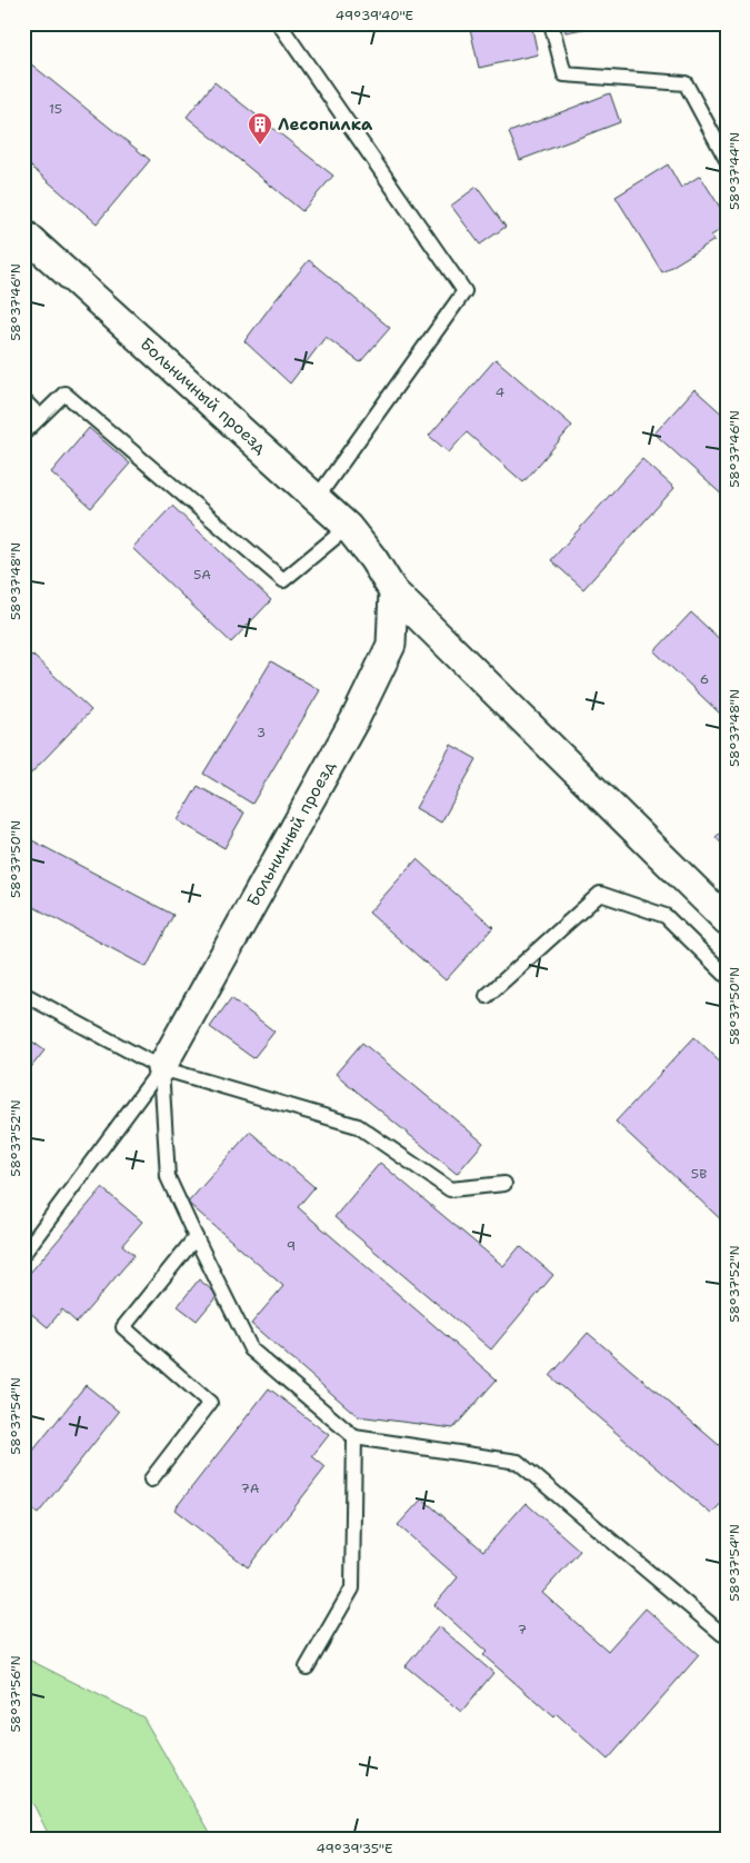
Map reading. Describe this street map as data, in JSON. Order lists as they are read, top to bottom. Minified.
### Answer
{"streets":{"street":["Больничный проезд"]},"places":{"building":["Лесопилка"]},"house_numbers":["15","4","5А","6","3","5В","9","7А","7"],"coordinates":["49°39'40\"E","58°37'44\"N","58°37'46\"N","58°37'48\"N","58°37'50\"N","58°37'52\"N","58°37'54\"N","58°37'56\"N","49°39'35\"E"]}
